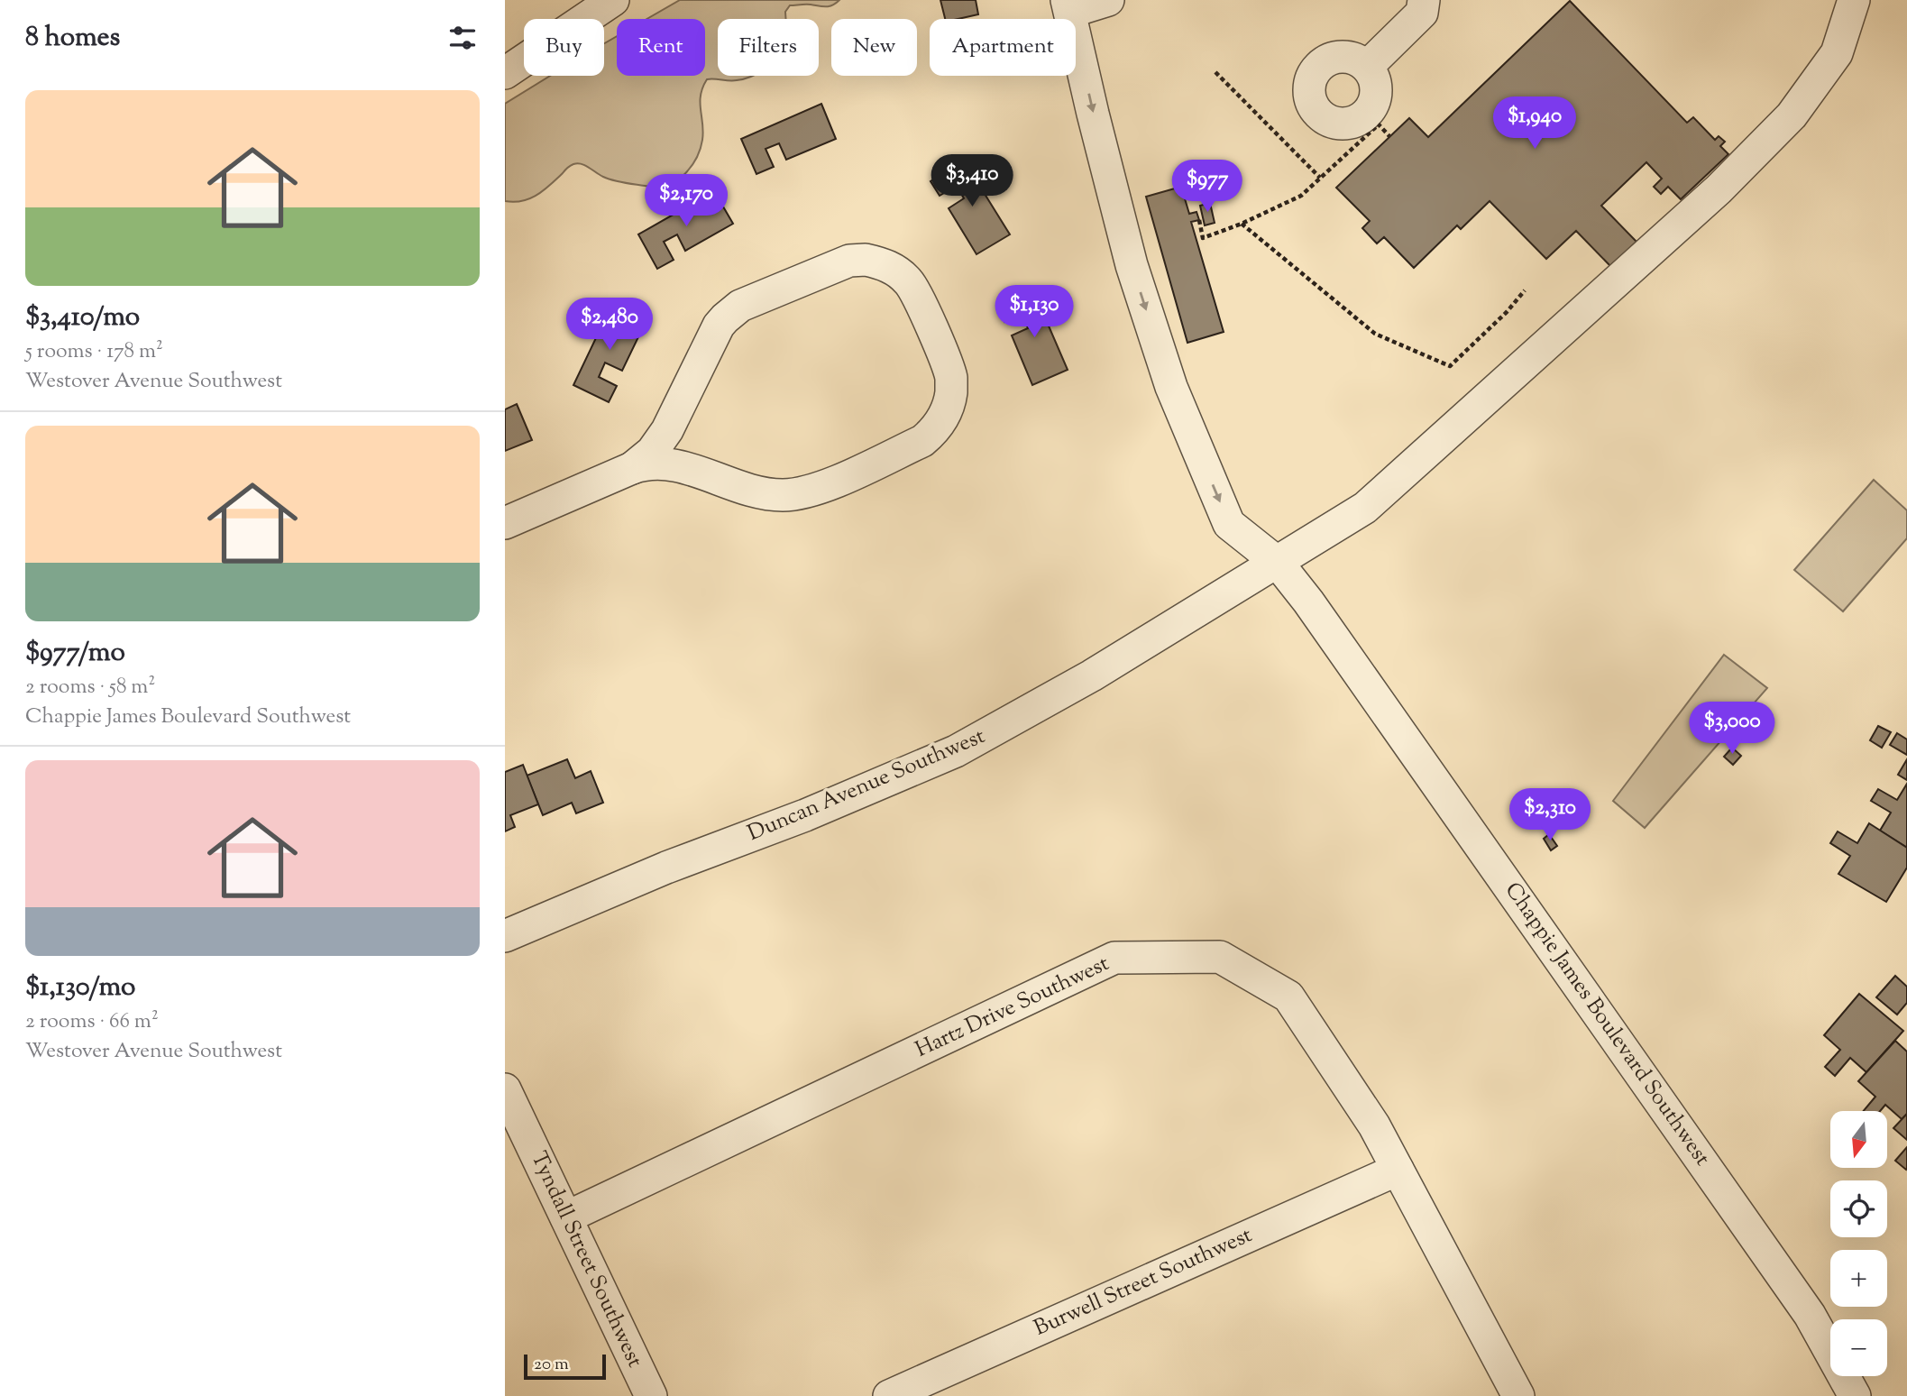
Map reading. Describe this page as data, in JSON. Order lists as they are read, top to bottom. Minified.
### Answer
{"streets":{"street":["Duncan Avenue Southwest","Hartz Drive Southwest","Chappie James Boulevard Southwest","Tyndall Street Southwest","Burwell Street Southwest"]},"crossings":[["Duncan Avenue Southwest","Chappie James Boulevard Southwest"],["Hartz Drive Southwest","Tyndall Street Southwest"],["Hartz Drive Southwest","Burwell Street Southwest"]],"one_way":["Chappie James Boulevard Southwest"],"scale_bar":"20 m","north":"bottom","page":{"heading":"8 homes","chip":["Buy","Rent","Filters","New","Apartment"],"list":[{"name":"$3,410/mo","note":"5 rooms · 178 m² · Westover Avenue Southwest"},{"name":"$977/mo","note":"2 rooms · 58 m² · Chappie James Boulevard Southwest"},{"name":"$1,130/mo","note":"2 rooms · 66 m² · Westover Avenue Southwest"}],"price":["$1,940","$3,410","$977","$2,170","$1,130","$2,480","$3,000","$2,310"],"map_buttons":["+","−"],"scale":"20 m"}}
